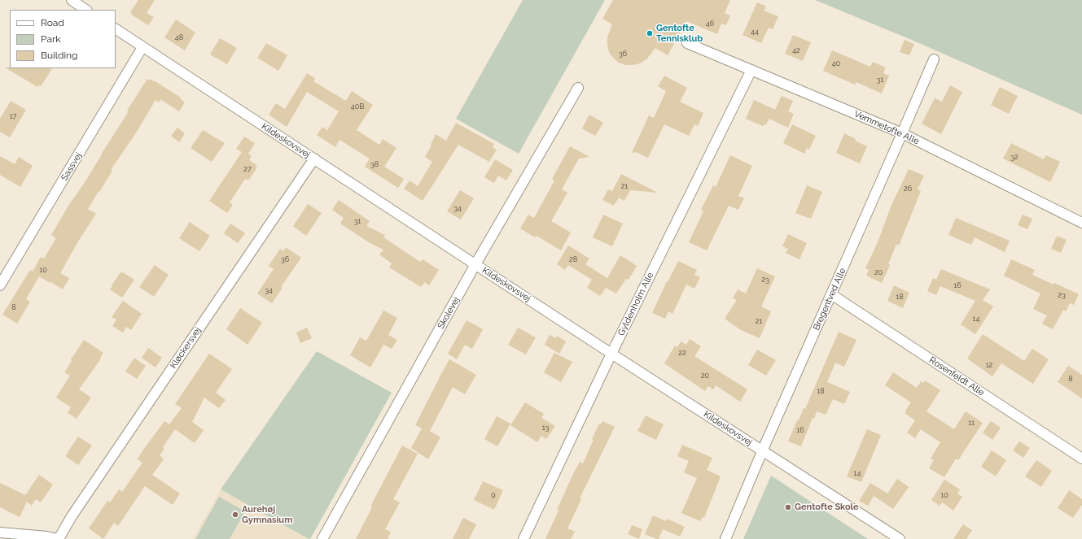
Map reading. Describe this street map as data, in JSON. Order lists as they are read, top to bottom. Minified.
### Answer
{"streets":{"street":["Vemmetofte Alle","Kildeskovsvej","Sassvej","Bregentved Alle","Gyldenholm Alle","Skolevej","Kløckersvej","Rosenfeldt Alle"]},"crossings":[["Vemmetofte Alle","Bregentved Alle"],["Vemmetofte Alle","Gyldenholm Alle"],["Kildeskovsvej","Sassvej"],["Kildeskovsvej","Bregentved Alle"],["Kildeskovsvej","Gyldenholm Alle"],["Kildeskovsvej","Skolevej"],["Kildeskovsvej","Kløckersvej"],["Bregentved Alle","Rosenfeldt Alle"]],"places":["Gentofte Tennisklub","Gentofte Skole","Aurehøj Gymnasium"],"house_numbers":["46","44","48","42","36","40","31","40B","17","32","38","27","21","26","34","31","36","28","10","20","23","16","34","23","18","8","14","21","22","12","20","8","18","11","13","16","14","9","10"],"legend":["Road","Park","Building"]}
